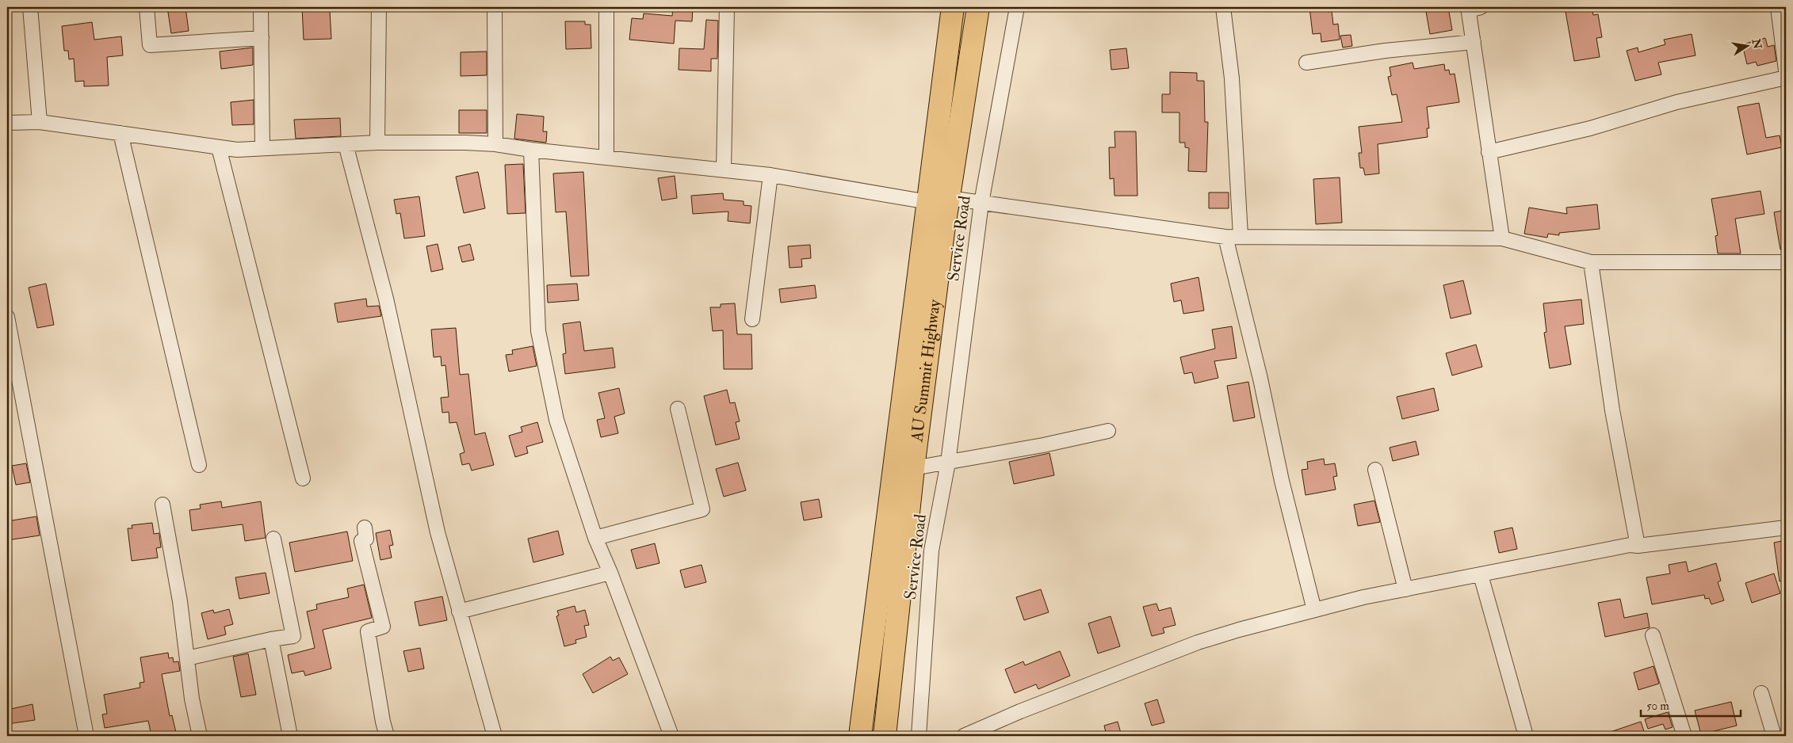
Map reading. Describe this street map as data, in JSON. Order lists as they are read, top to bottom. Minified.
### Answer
{"streets":{"main road":["AU Summit Highway"],"street":["Service Road"]},"scale_bar":"50 m","north":"right"}
